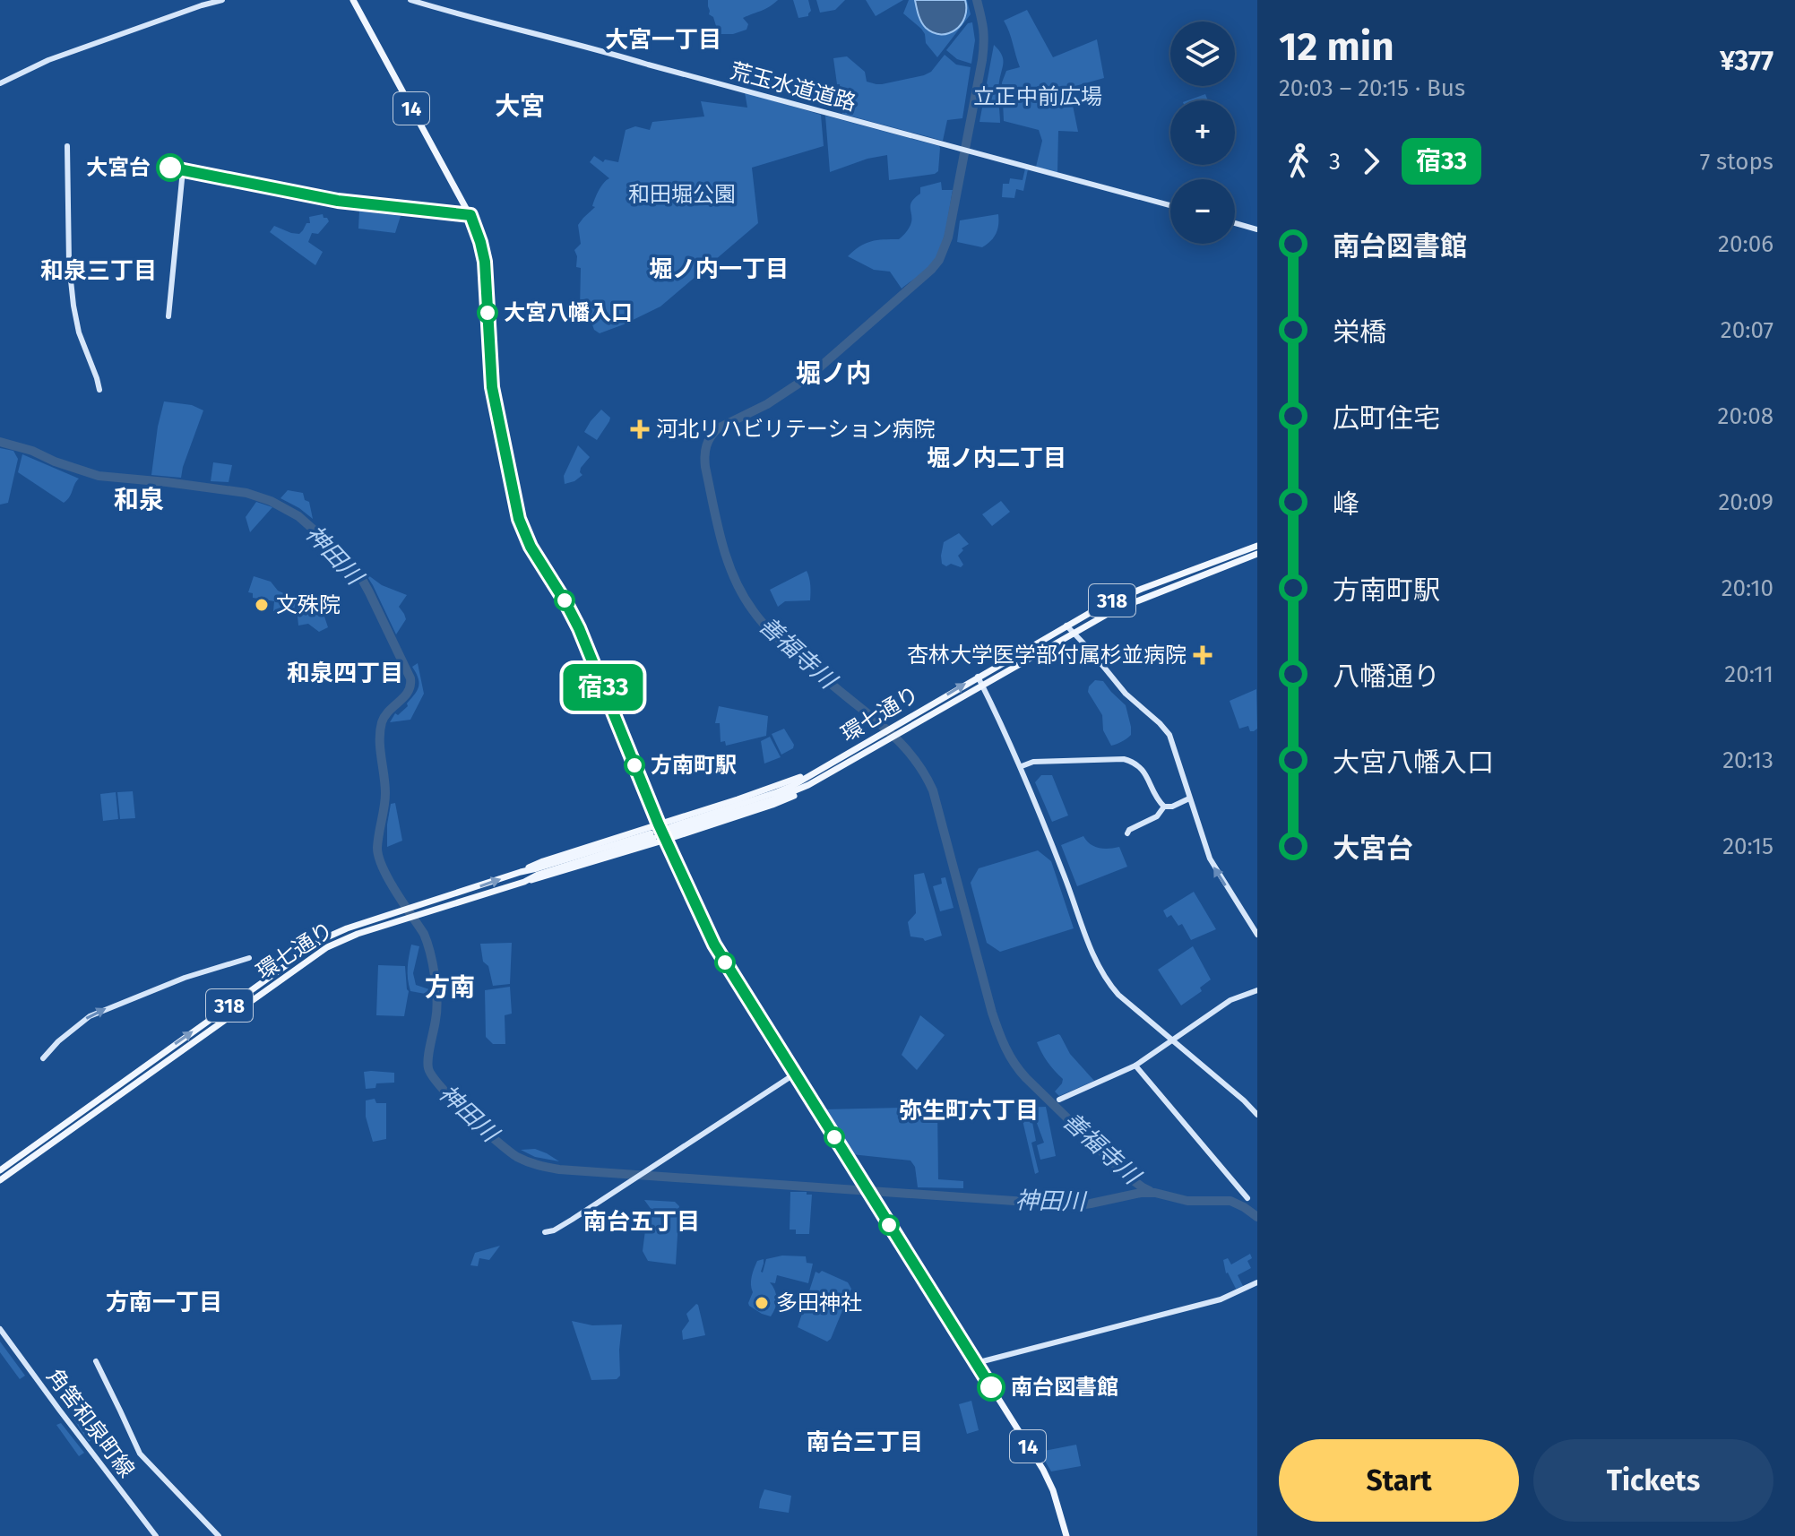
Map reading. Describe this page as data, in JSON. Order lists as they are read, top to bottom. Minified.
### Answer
{"streets":{"main road":["14","318","環七通り"],"street":["荒玉水道道路","角筈和泉町線"]},"crossings":[["14","318"],["318","環七通り"]],"districts":["大宮一丁目","大宮","堀ノ内一丁目","和泉三丁目","堀ノ内","堀ノ内二丁目","和泉","和泉四丁目","方南","弥生町六丁目","南台五丁目","方南一丁目","南台三丁目"],"water":["神田川","善福寺川"],"parks":["立正中前広場","和田堀公園"],"places":{"other":["大宮台","大宮八幡入口","文殊院","方南町駅","多田神社","南台図書館"],"health":["河北リハビリテーション病院","杏林大学医学部付属杉並病院"]},"lines":["bus line 宿33"],"page":{"on_map":"宿33","heading":["12 min","20:03 – 20:15 · Bus","¥377"],"map_buttons":["+","−"],"legs":["3","宿33","7 stops"],"list":[{"name":"南台図書館","value":"20:06"},{"name":"栄橋","value":"20:07"},{"name":"広町住宅","value":"20:08"},{"name":"峰","value":"20:09"},{"name":"方南町駅","value":"20:10"},{"name":"八幡通り","value":"20:11"},{"name":"大宮八幡入口","value":"20:13"},{"name":"大宮台","value":"20:15"}],"buttons":["Start","Tickets"]}}
